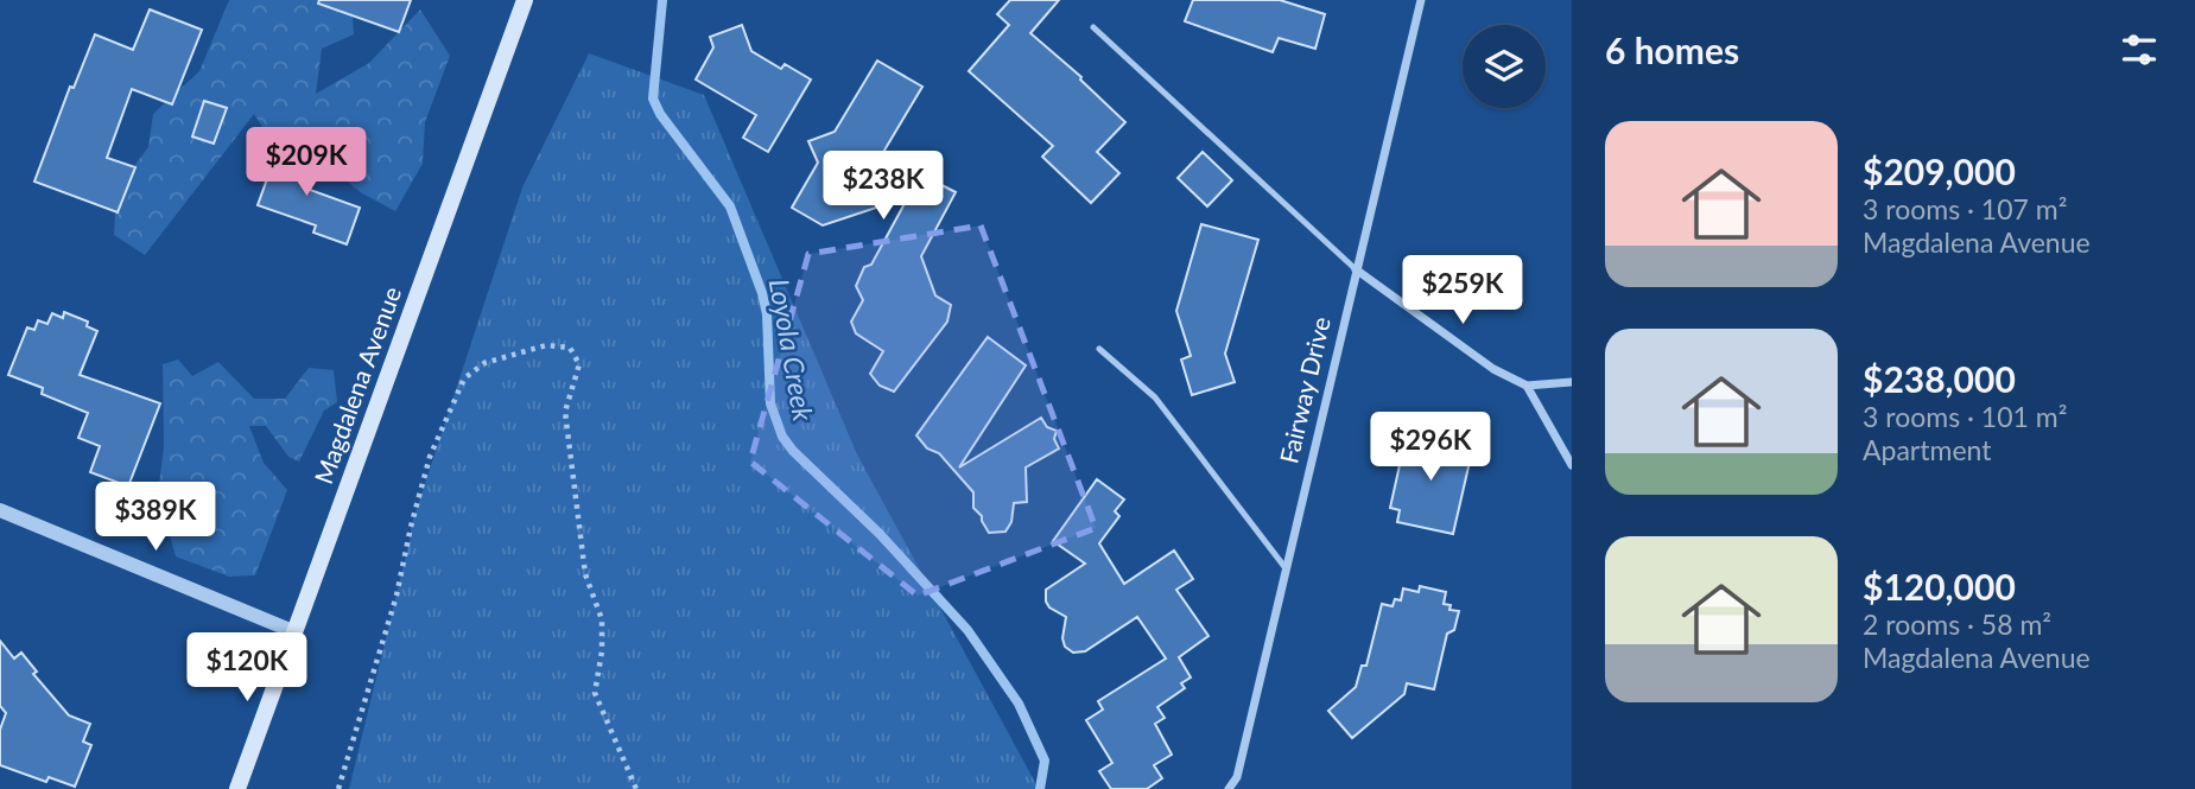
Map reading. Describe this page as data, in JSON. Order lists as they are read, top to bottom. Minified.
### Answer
{"streets":{"main road":["Magdalena Avenue"],"street":["Fairway Drive"]},"water":["Loyola Creek"],"page":{"heading":"6 homes","list":[{"name":"$209,000","note":"3 rooms · 107 m² · Magdalena Avenue"},{"name":"$238,000","note":"3 rooms · 101 m² · Apartment"},{"name":"$120,000","note":"2 rooms · 58 m² · Magdalena Avenue"}],"price":["$209K","$238K","$259K","$296K","$389K","$120K"]}}
